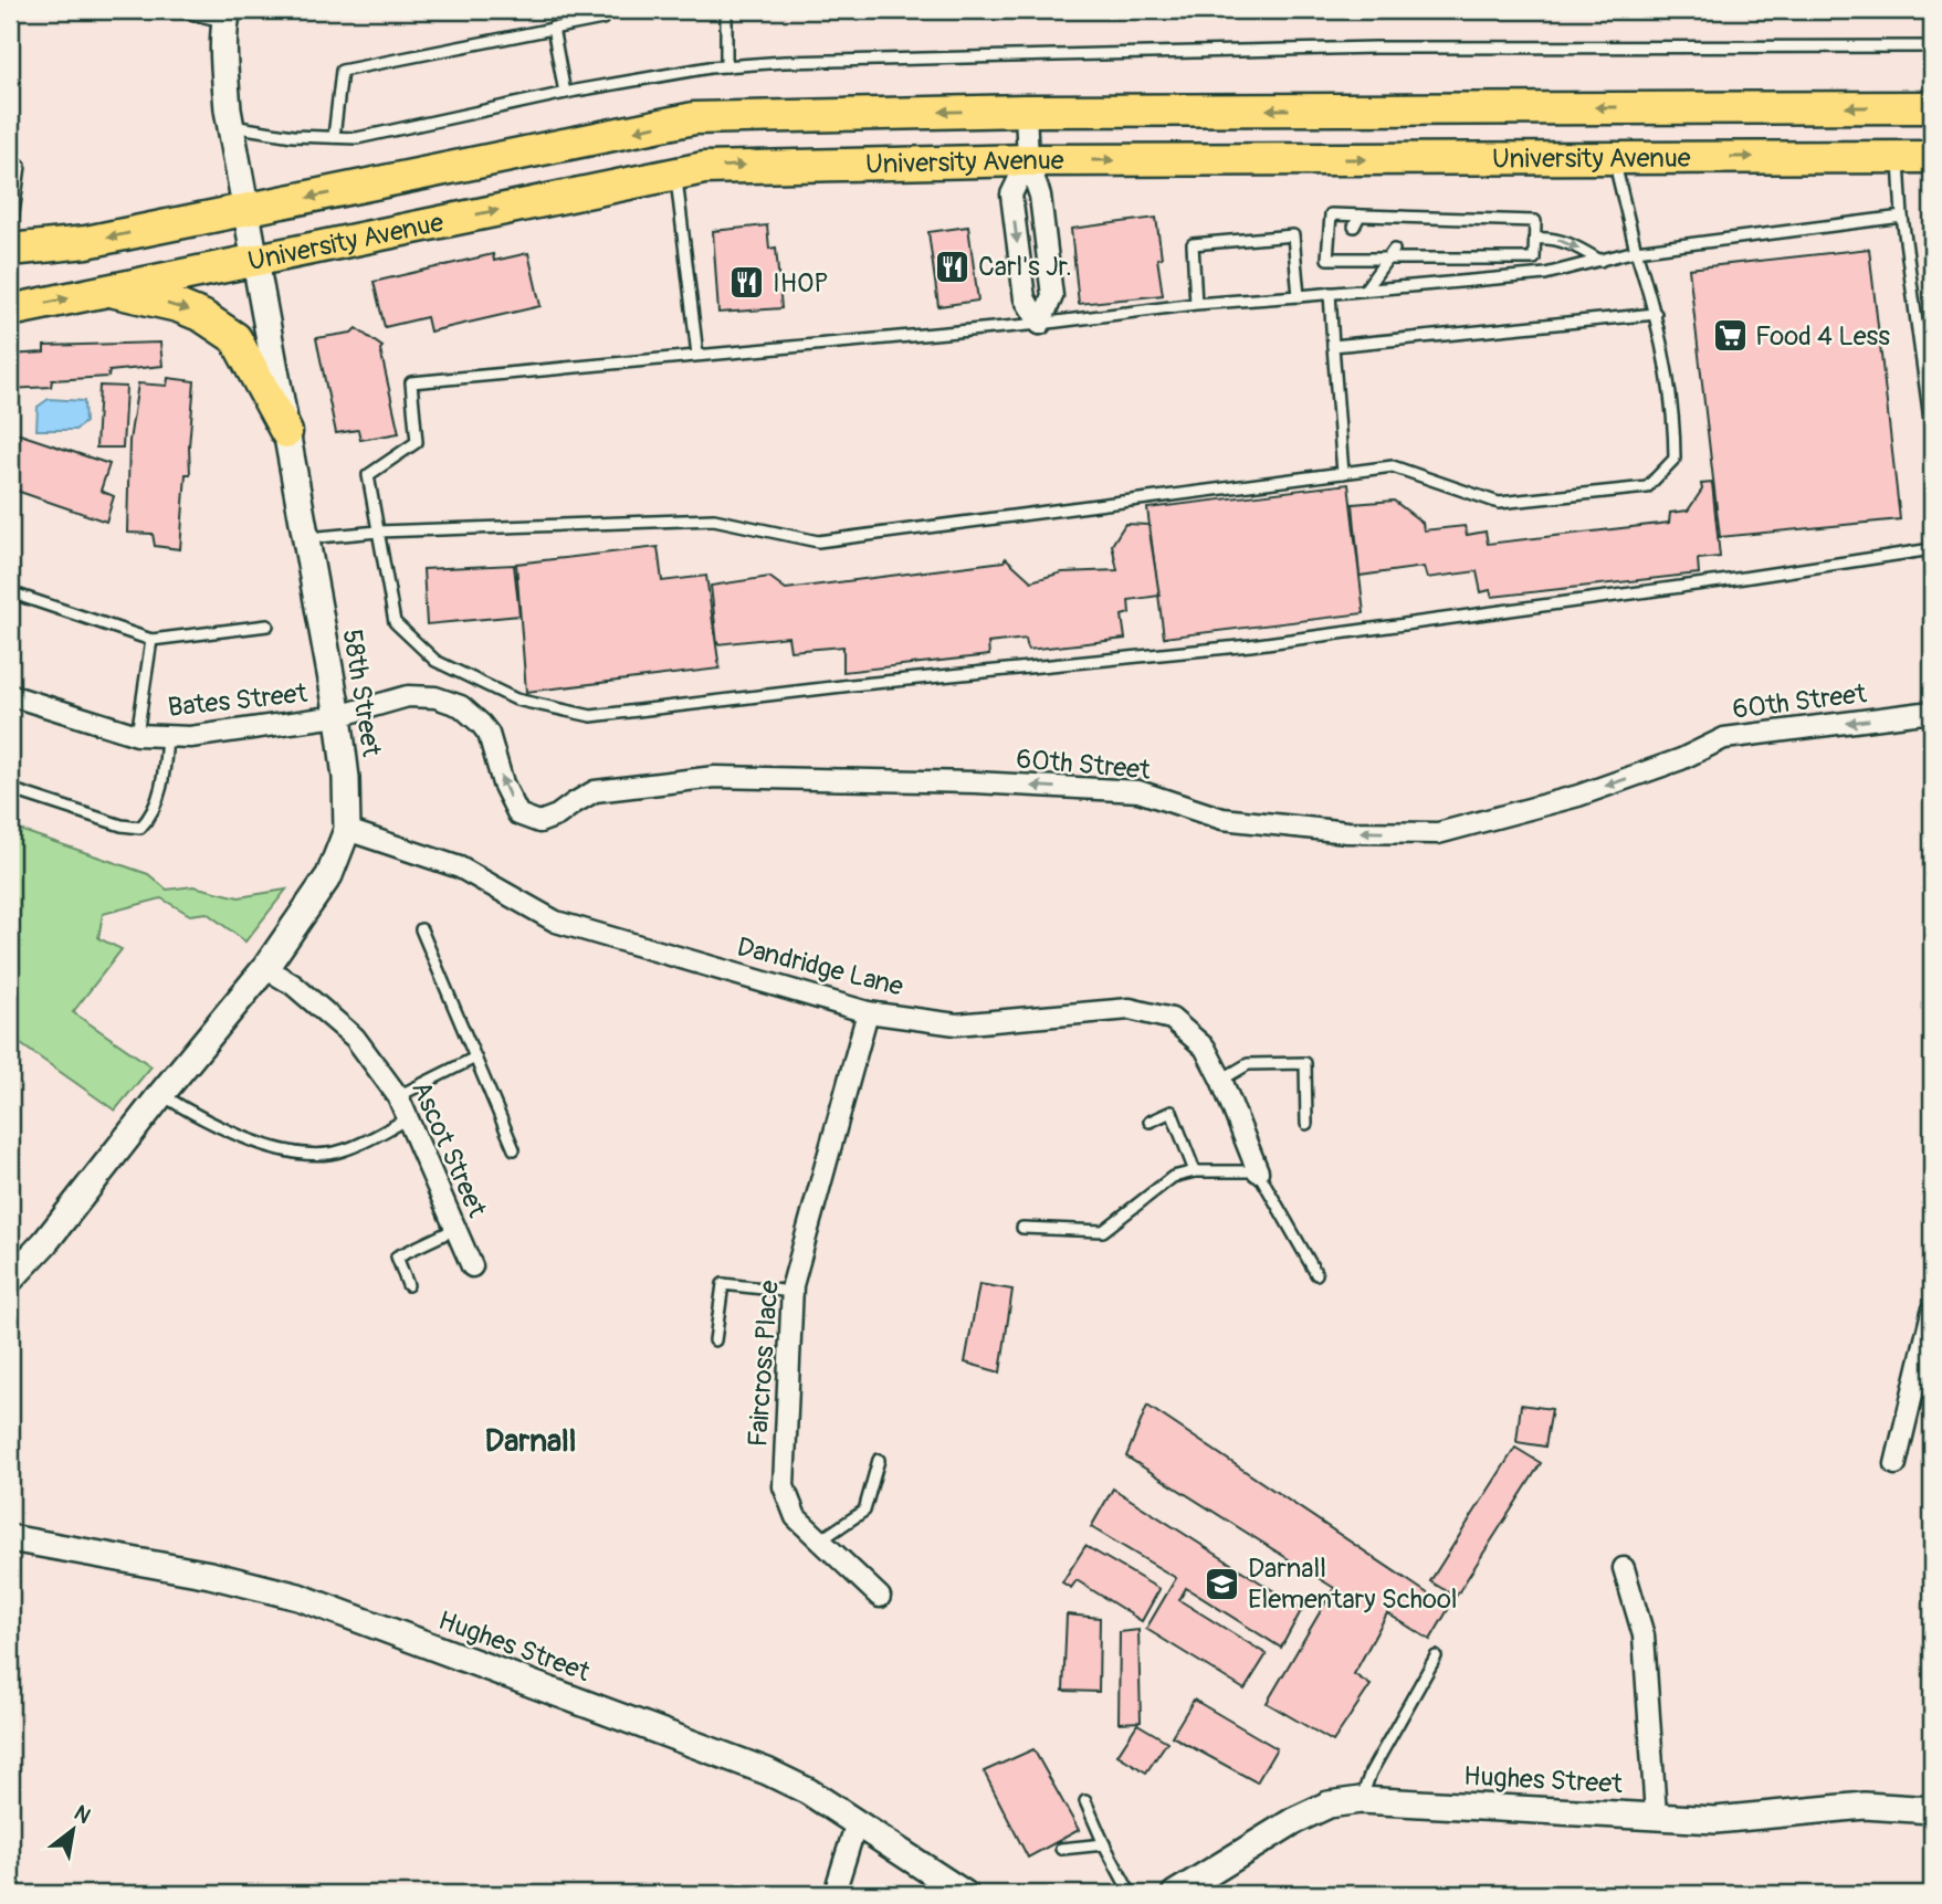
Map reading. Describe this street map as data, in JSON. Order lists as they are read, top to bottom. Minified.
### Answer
{"streets":{"main road":["University Avenue"],"street":["58th Street","Bates Street","60th Street","Dandridge Lane","Ascot Street","Faircross Place","Hughes Street"]},"crossings":[["University Avenue","58th Street"],["58th Street","Bates Street"],["58th Street","60th Street"],["58th Street","Dandridge Lane"],["58th Street","Ascot Street"],["Bates Street","60th Street"],["Dandridge Lane","Faircross Place"]],"one_way":["60th Street"],"districts":["Darnall"],"places":{"restaurant":["Carl's Jr.","IHOP"],"supermarket":["Food 4 Less"],"school or university":["Darnall Elementary School"]},"north":"top right"}
